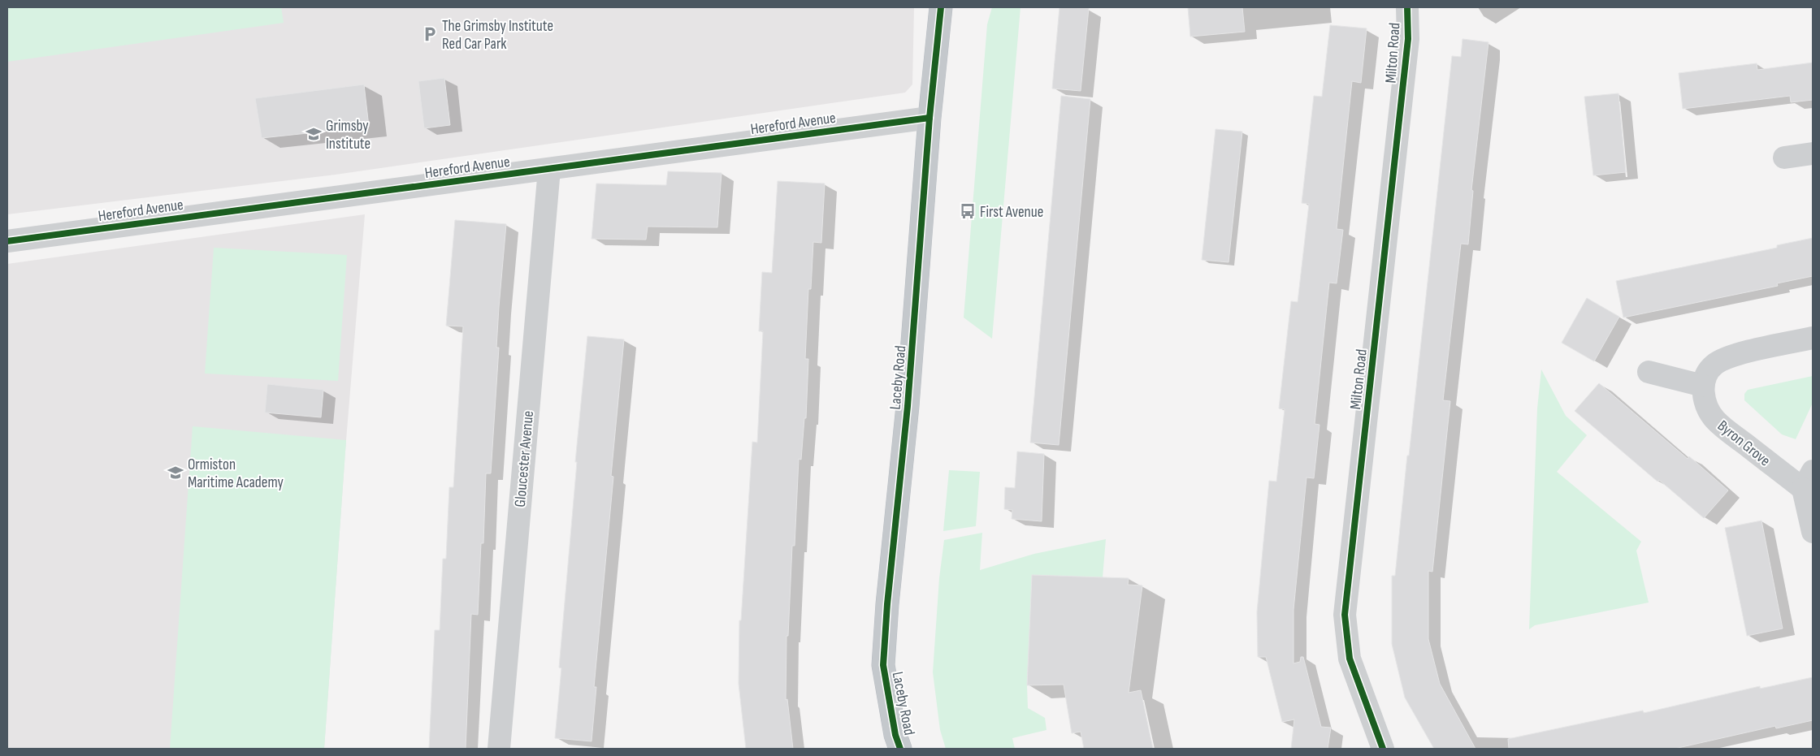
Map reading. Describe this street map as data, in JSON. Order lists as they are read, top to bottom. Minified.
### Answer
{"streets":{"highway":["Laceby Road"],"street":["Milton Road","Hereford Avenue","Byron Grove","Gloucester Avenue"]},"crossings":[["Hereford Avenue","Laceby Road"],["Hereford Avenue","Gloucester Avenue"]],"places":{"parking":["The Grimsby Institute Red Car Park"],"school or university":["Grimsby Institute","Ormiston Maritime Academy"],"bus stop":["First Avenue"]}}
